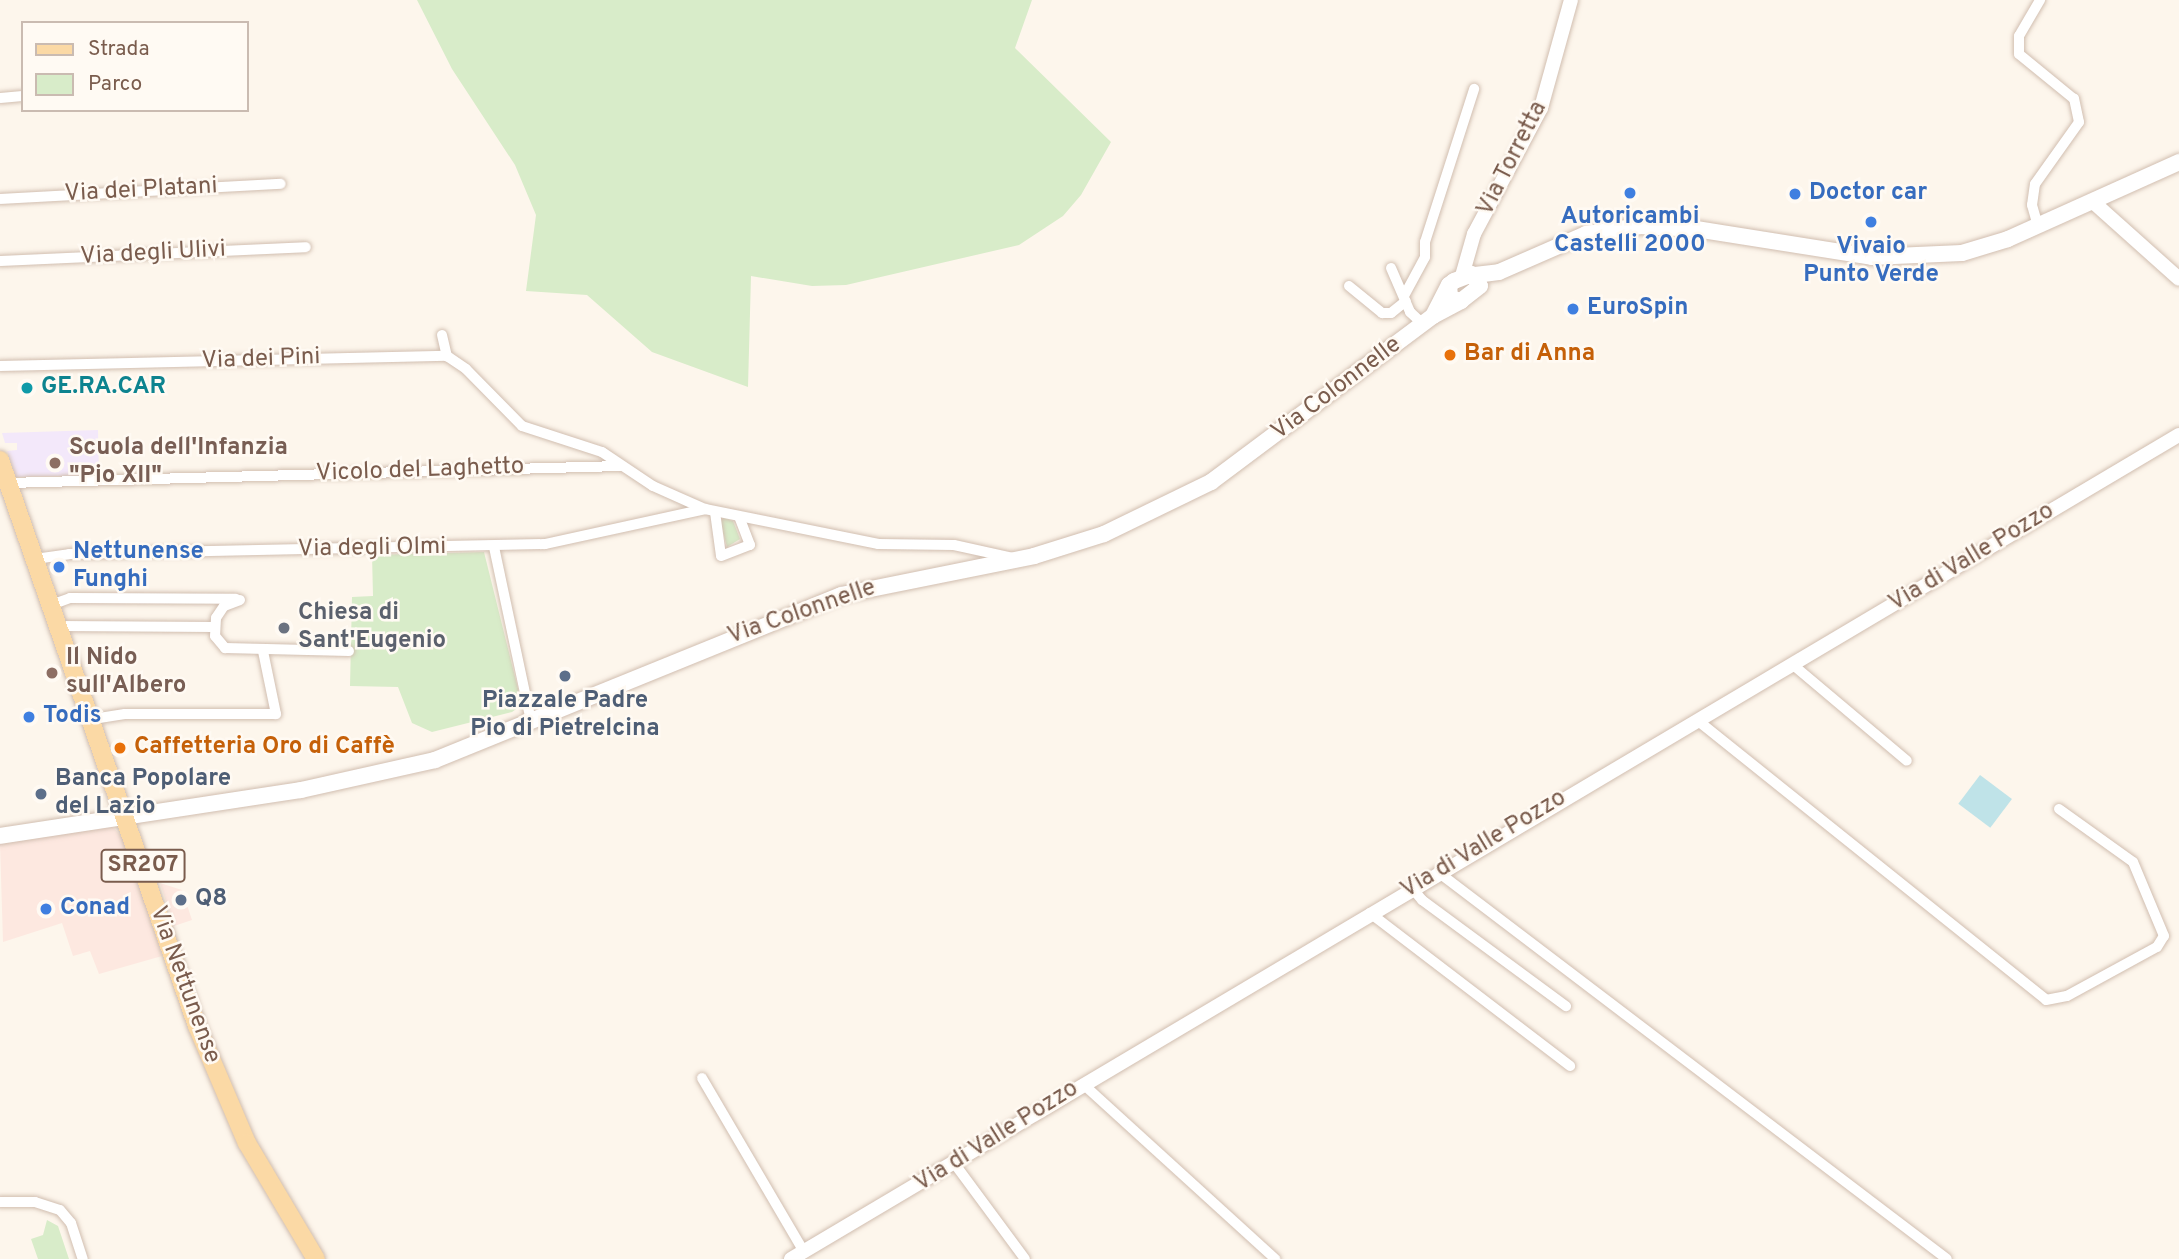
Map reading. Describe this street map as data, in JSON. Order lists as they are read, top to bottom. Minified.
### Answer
{"streets":{"main road":["Via Colonnelle","SR207","Via Nettunense"],"street":["Via Torretta","Via dei Platani","Via degli Ulivi","Via dei Pini","Vicolo del Laghetto","Via degli Olmi","Via di Valle Pozzo"]},"crossings":[["Via Torretta","Via Colonnelle"],["Via dei Pini","Vicolo del Laghetto"],["Via Colonnelle","Vicolo del Laghetto"],["Via Colonnelle","Via Nettunense"],["Vicolo del Laghetto","Via degli Olmi"],["Vicolo del Laghetto","Via Nettunense"],["Via degli Olmi","Via Nettunense"]],"places":["Autoricambi Castelli 2000","Doctor car","Vivaio Punto Verde","EuroSpin","Bar di Anna","GE.RA.CAR","Scuola dell'Infanzia \"Pio XII\"","Nettunense Funghi","Chiesa di Sant'Eugenio","Il Nido sull'Albero","Piazzale Padre Pio di Pietrelcina","Todis","Caffetteria Oro di Caffè","Banca Popolare del Lazio","Q8","Conad"],"legend":["Strada","Parco"]}
